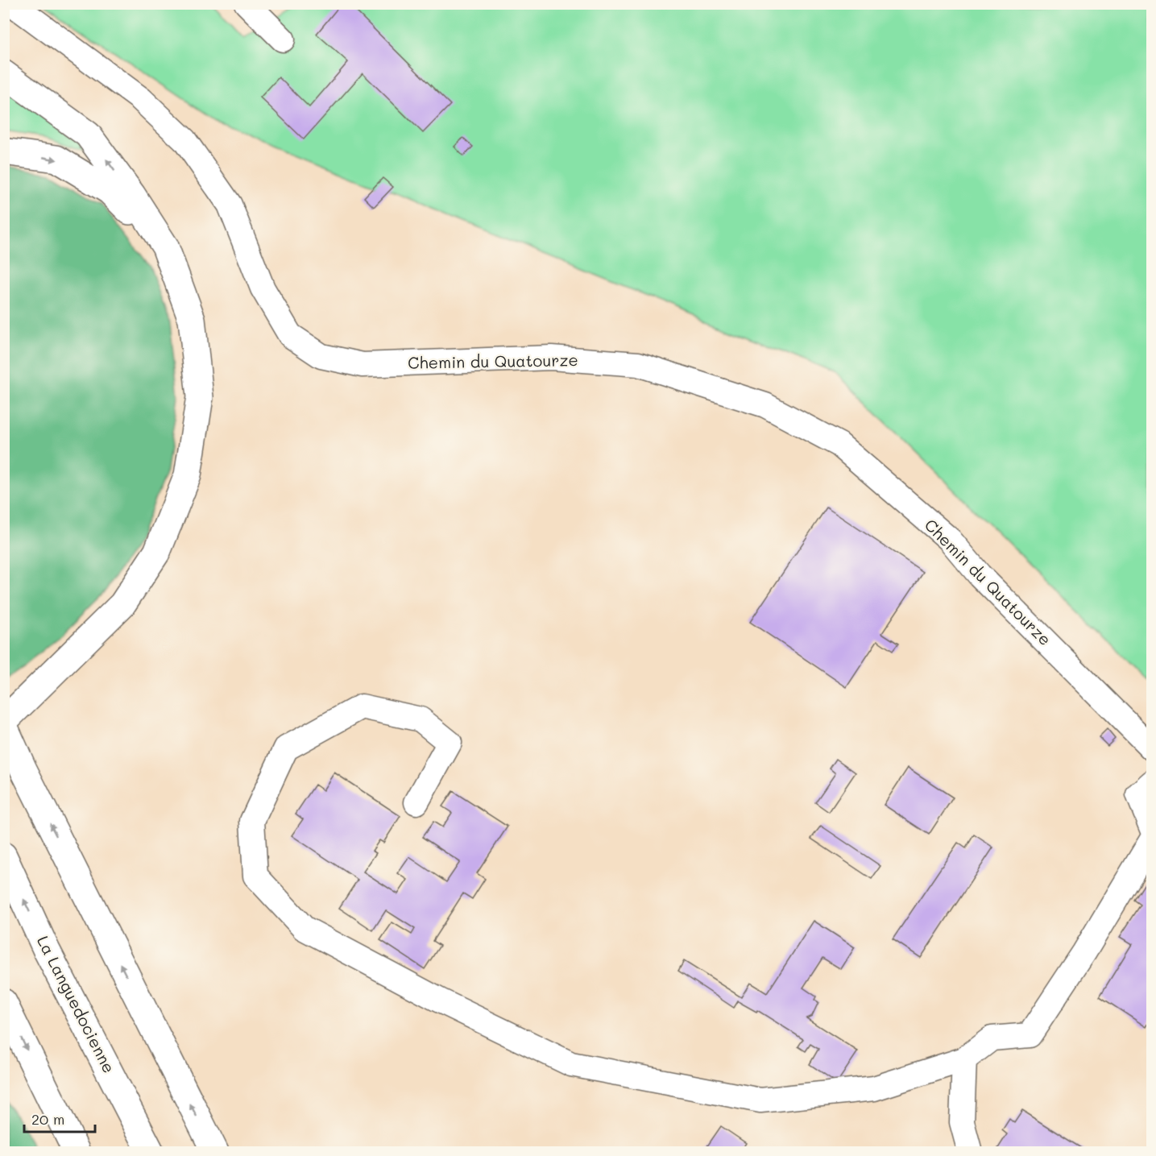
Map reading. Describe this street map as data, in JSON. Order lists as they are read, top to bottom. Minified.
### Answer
{"streets":{"highway":["La Languedocienne"],"street":["Chemin du Quatourze"]},"scale_bar":"20 m"}
